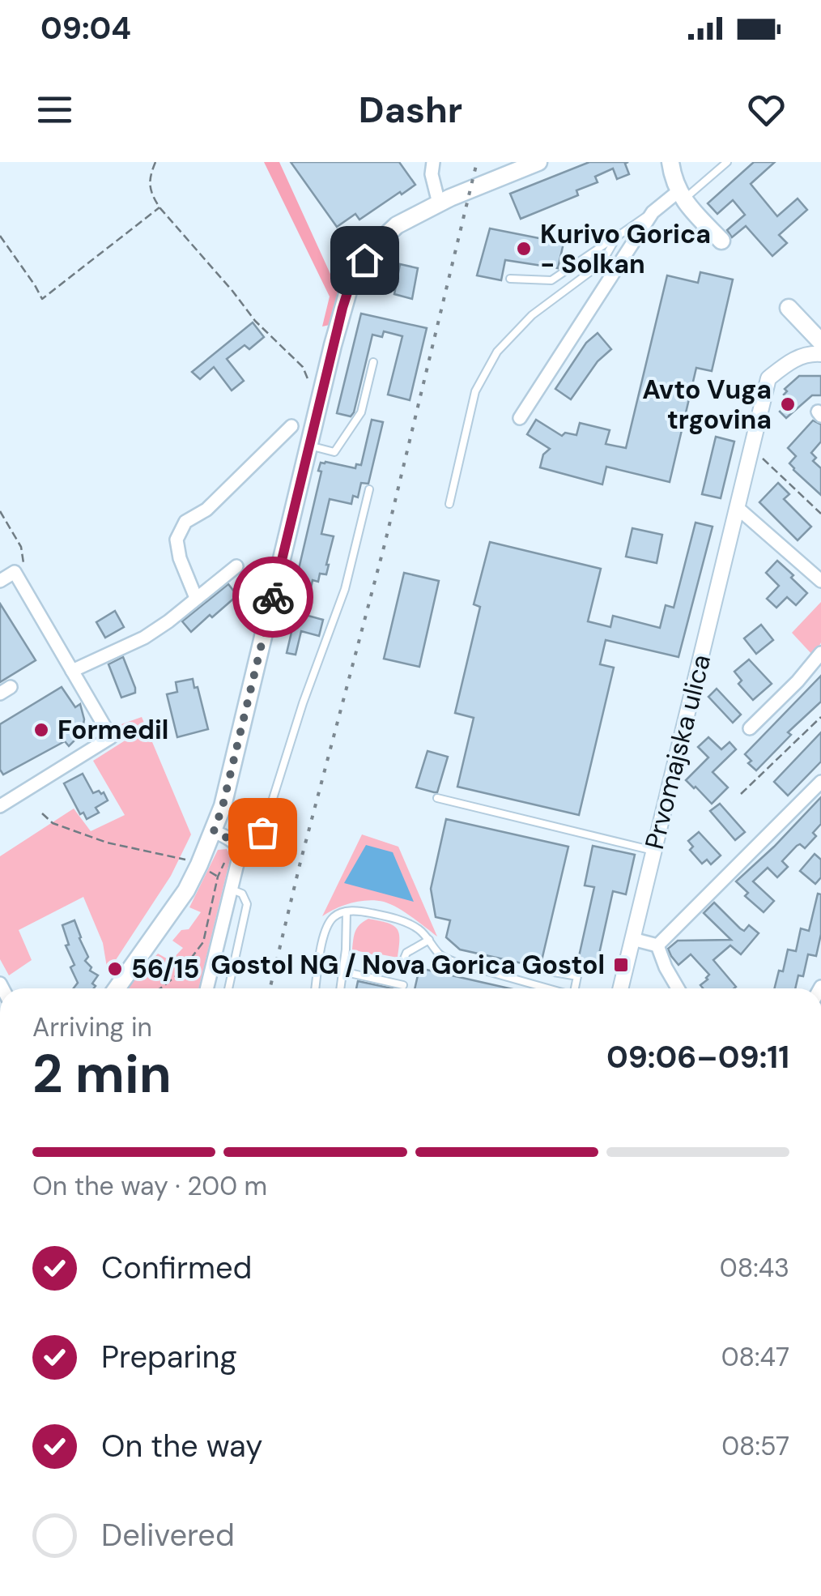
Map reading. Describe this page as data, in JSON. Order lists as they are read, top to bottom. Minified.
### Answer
{"streets":{"street":["Prvomajska ulica"]},"places":{"other":["Kurivo Gorica - Solkan","Avto Vuga trgovina","Formedil","56/15"],"transit":["Gostol NG / Nova Gorica Gostol"]},"page":{"status":"09:04","header":"Dashr","heading":["2 min","Arriving in","09:06–09:11"],"bar":"On the way · 200 m","list":[["Confirmed","08:43"],["Preparing","08:47"],["On the way","08:57"],"Delivered"]}}
